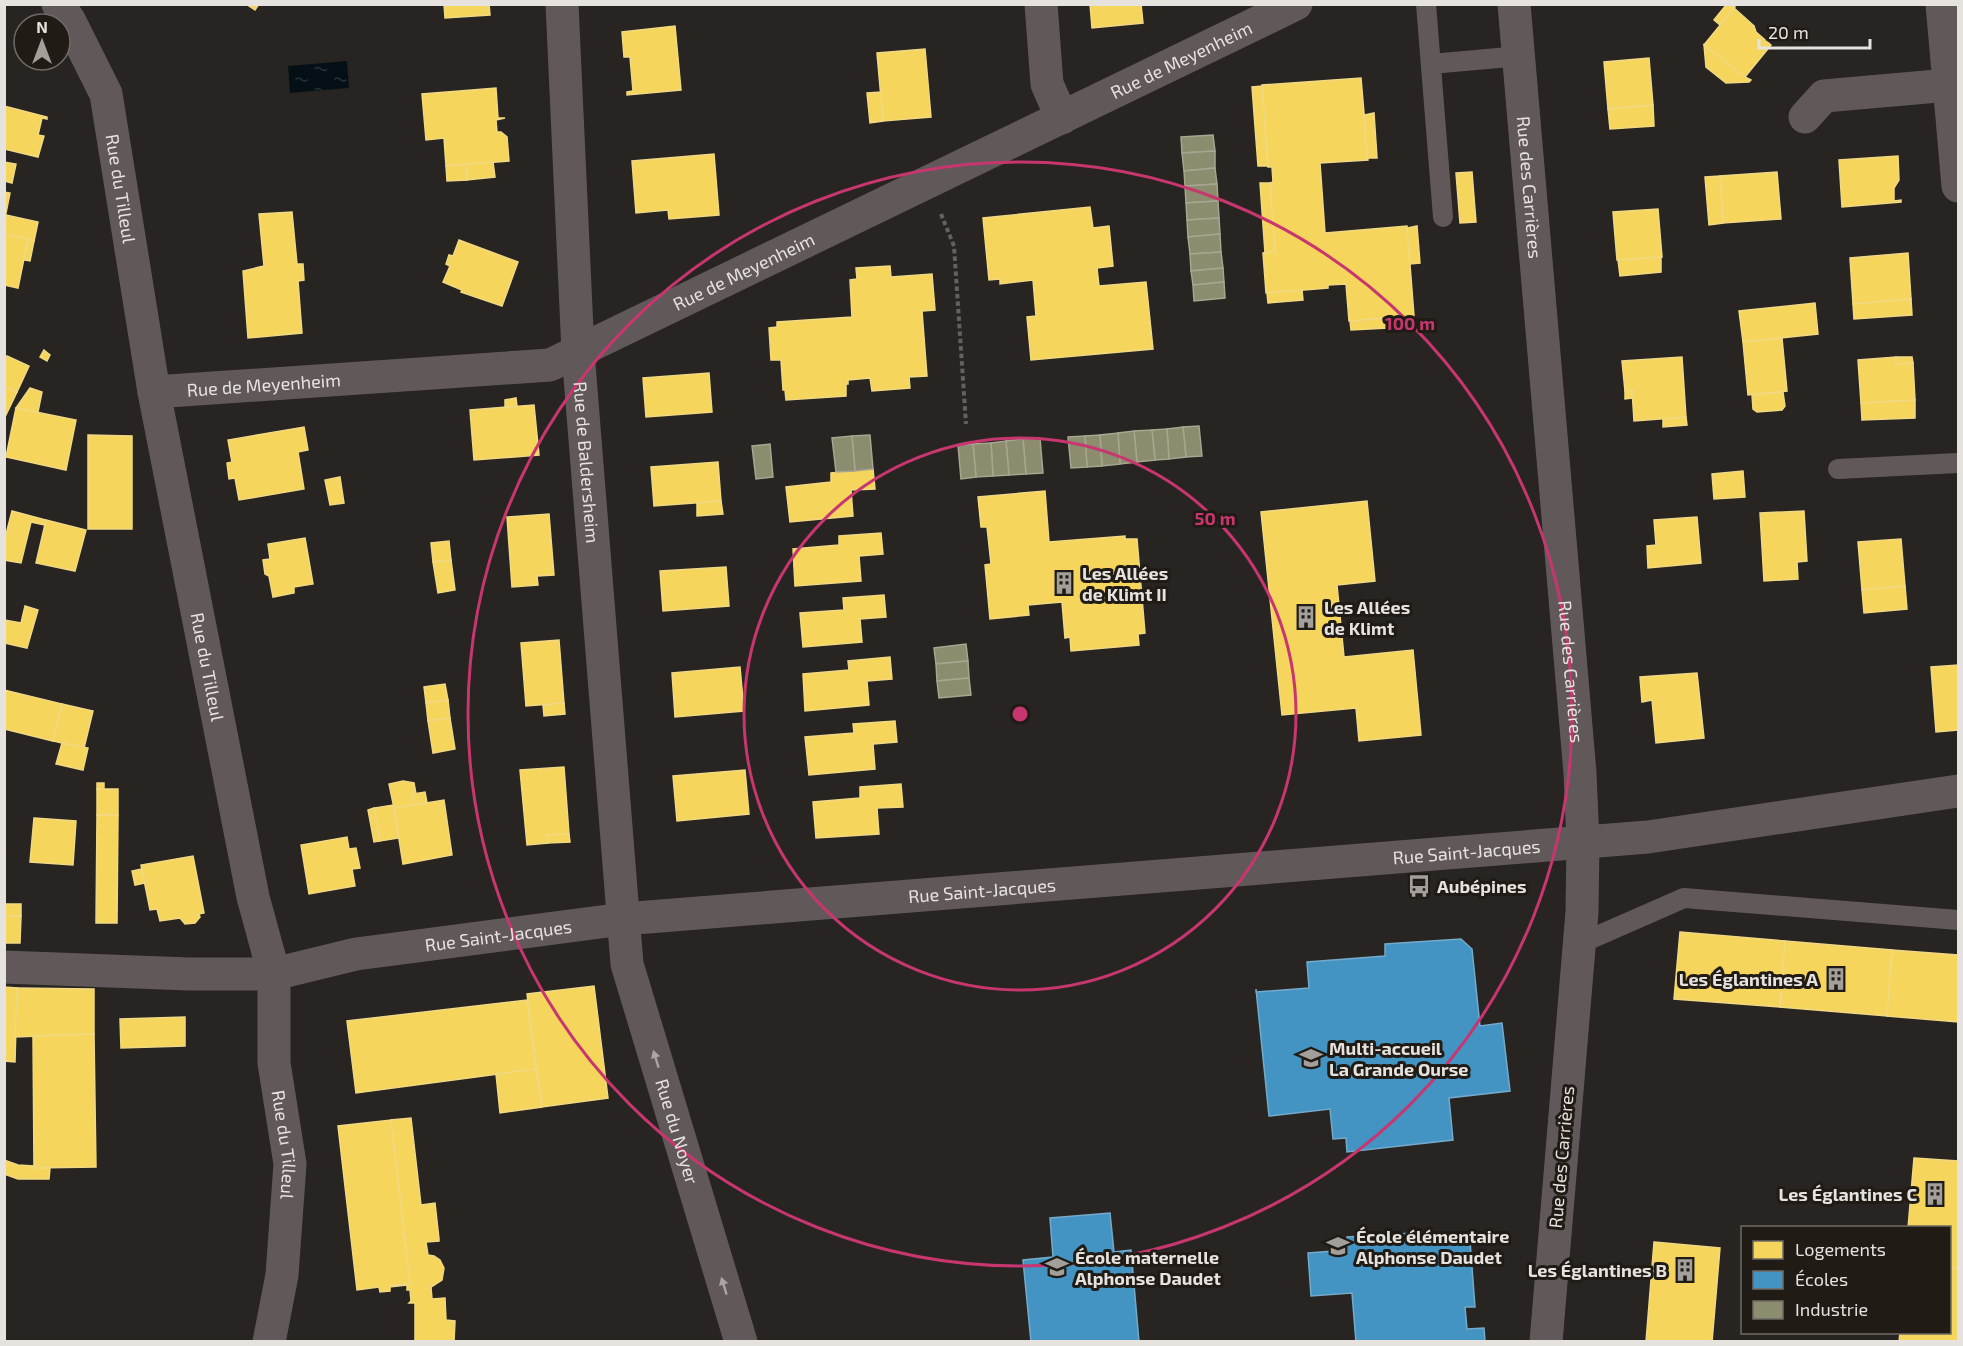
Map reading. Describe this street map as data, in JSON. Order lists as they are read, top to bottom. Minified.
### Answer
{"streets":{"street":["Rue de Meyenheim","Rue des Carrières","Rue du Tilleul","Rue de Baldersheim","Rue Saint-Jacques","Rue du Noyer"]},"crossings":[["Rue de Meyenheim","Rue du Tilleul"],["Rue de Meyenheim","Rue de Baldersheim"],["Rue des Carrières","Rue Saint-Jacques"],["Rue du Tilleul","Rue Saint-Jacques"],["Rue de Baldersheim","Rue Saint-Jacques"],["Rue de Baldersheim","Rue du Noyer"],["Rue Saint-Jacques","Rue du Noyer"]],"one_way":["Rue du Noyer"],"places":{"building":["Les Allées de Klimt II","Les Allées de Klimt","Les Églantines A","Les Églantines C","Les Églantines B"],"bus stop":["Aubépines"],"school or university":["Multi-accueil La Grande Ourse","École élémentaire Alphonse Daudet","École maternelle Alphonse Daudet"]},"legend":["Logements","Écoles","Industrie"],"scale_bar":"20 m","north":"top","rings":["100 m","50 m"]}
